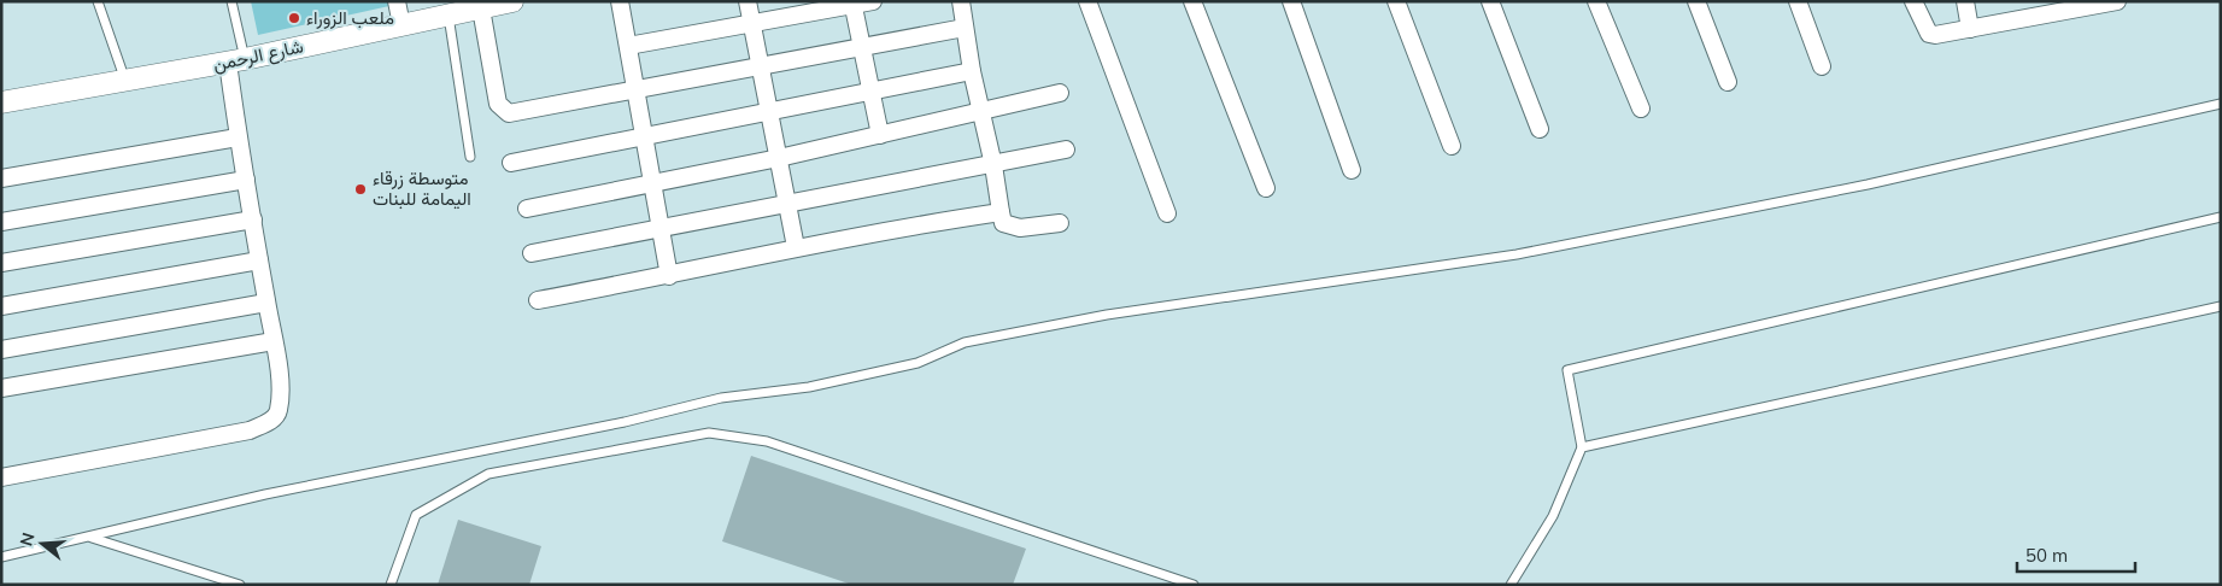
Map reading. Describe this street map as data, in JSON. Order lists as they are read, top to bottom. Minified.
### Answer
{"streets":{"street":["شارع الرحمن"]},"places":["ملعب الزوراء","متوسطة زرقاء اليمامة للبنات"],"scale_bar":"50 m","north":"left"}
